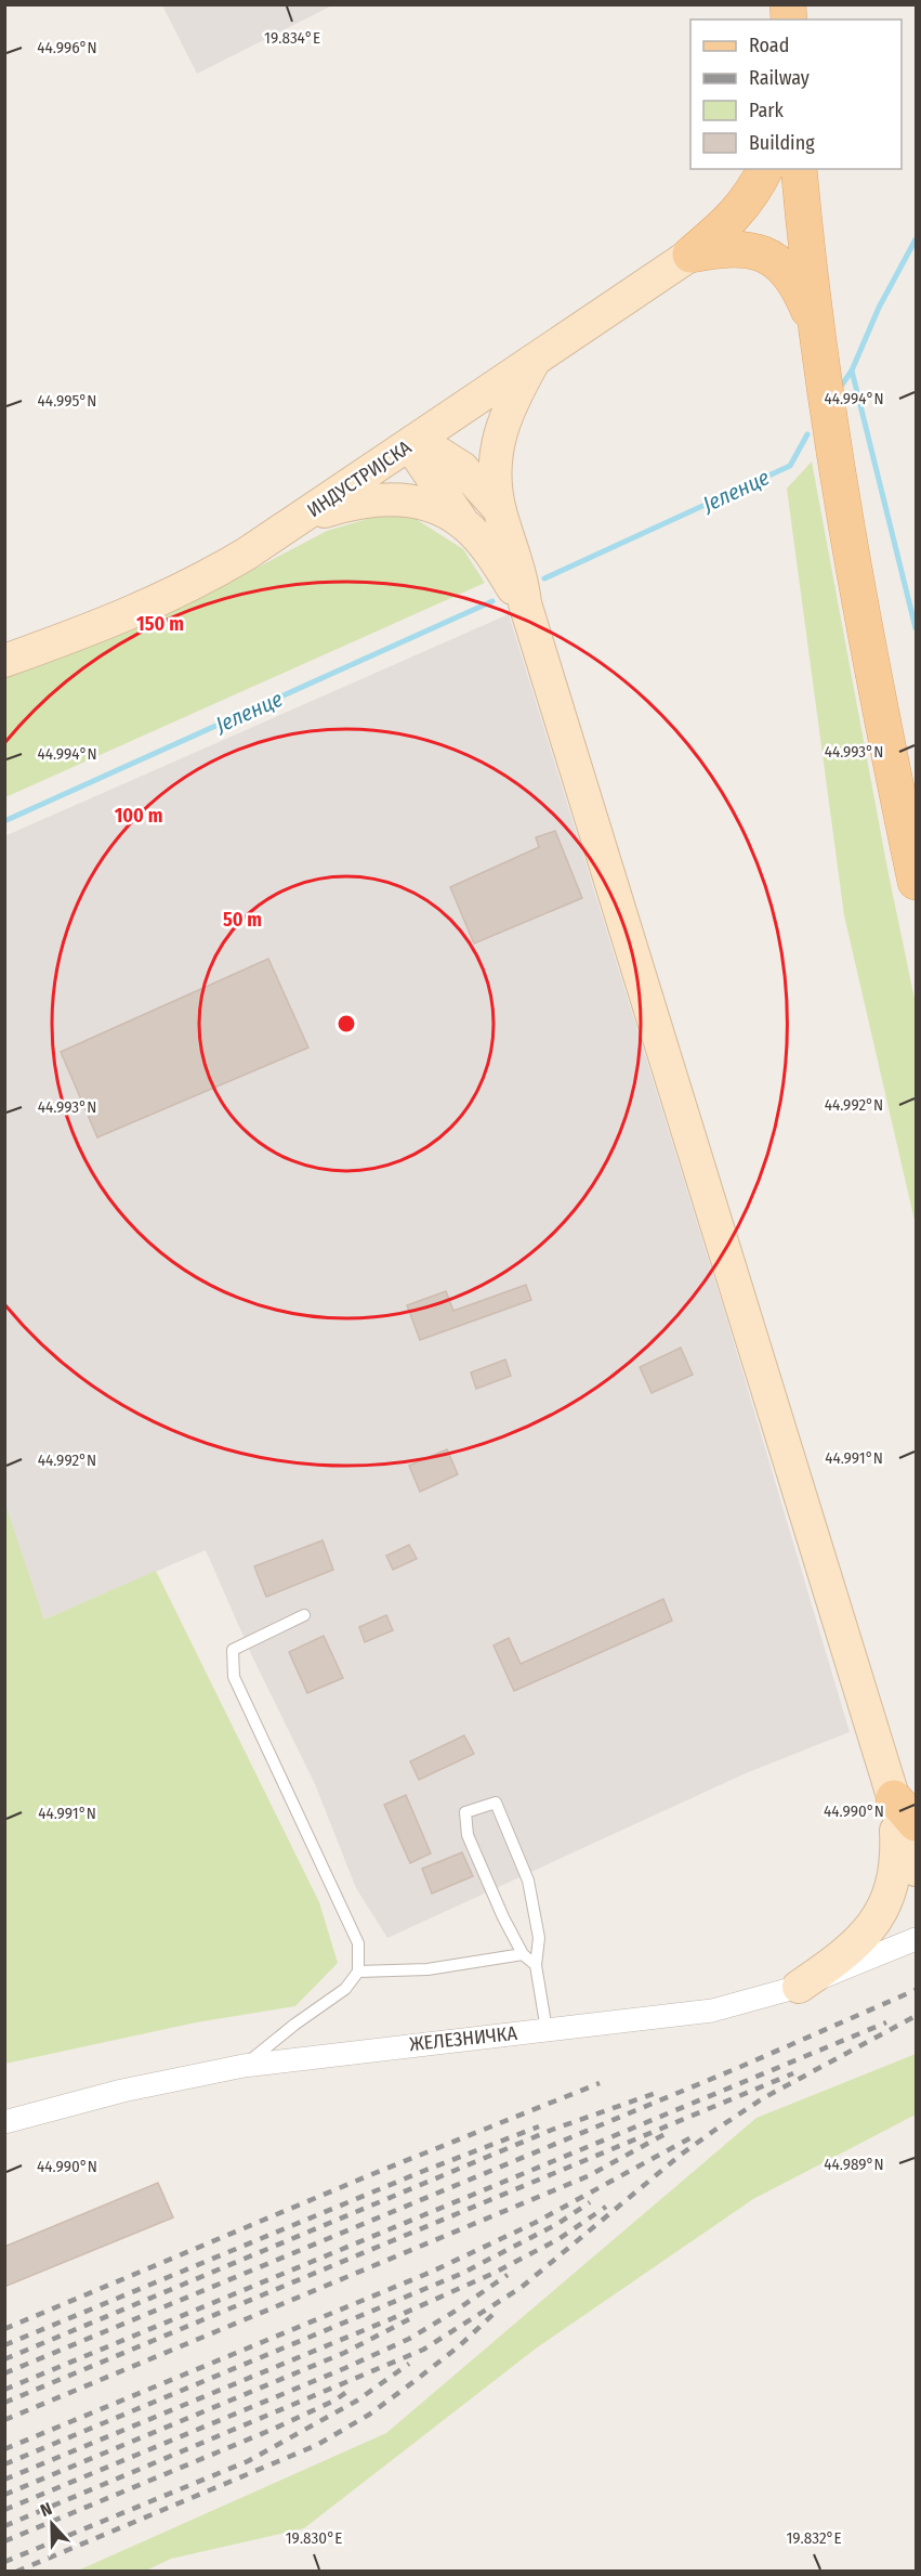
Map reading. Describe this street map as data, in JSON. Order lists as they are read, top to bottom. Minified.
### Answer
{"streets":{"main road":["ИНДУСТРИЈСКА"],"street":["ЖЕЛЕЗНИЧКА"]},"water":["Јеленце"],"legend":["Road","Railway","Park","Building"],"north":"top","coordinates":["19.834°E","44.996°N","44.994°N","44.995°N","44.993°N","44.992°N","44.991°N","44.990°N","44.989°N","19.830°E","19.832°E"],"rings":["150 m","100 m","50 m"]}
